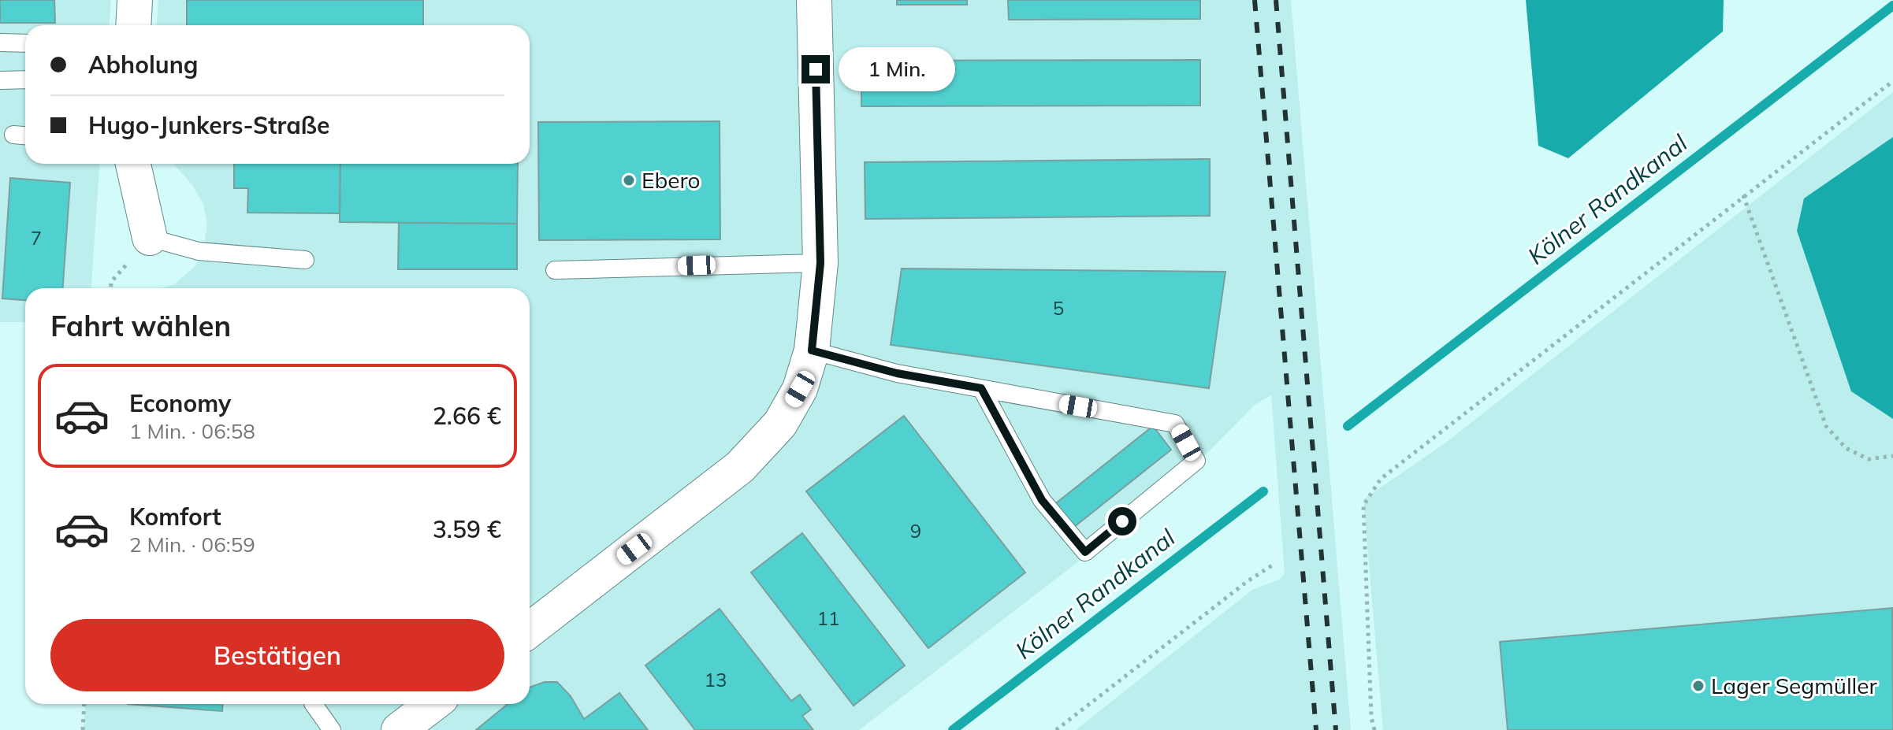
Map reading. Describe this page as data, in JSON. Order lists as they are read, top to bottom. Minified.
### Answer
{"water":["Kölner Randkanal"],"places":["Ebero","Lager Segmüller"],"house_numbers":["7","5","9","11","13"],"page":{"banner":["Abholung","Hugo-Junkers-Straße"],"bubble":"1 Min.","heading":"Fahrt wählen","list":[{"name":"Economy","note":"1 Min. · 06:58","value":"2.66 €"},{"name":"Komfort","note":"2 Min. · 06:59","value":"3.59 €"}],"buttons":"Bestätigen"}}
